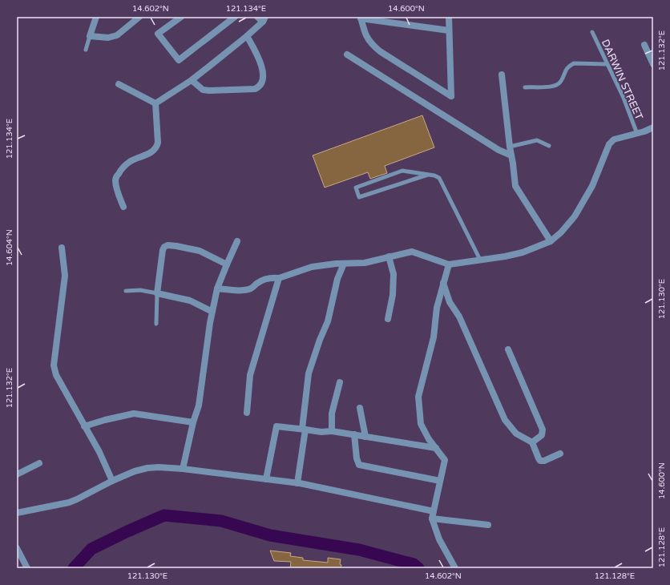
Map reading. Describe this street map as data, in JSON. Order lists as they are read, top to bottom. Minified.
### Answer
{"streets":{"lane":["DARWIN STREET"]},"coordinates":["14.602°N","121.134°E","14.600°N","121.132°E","14.604°N","121.130°E","121.128°E"]}
